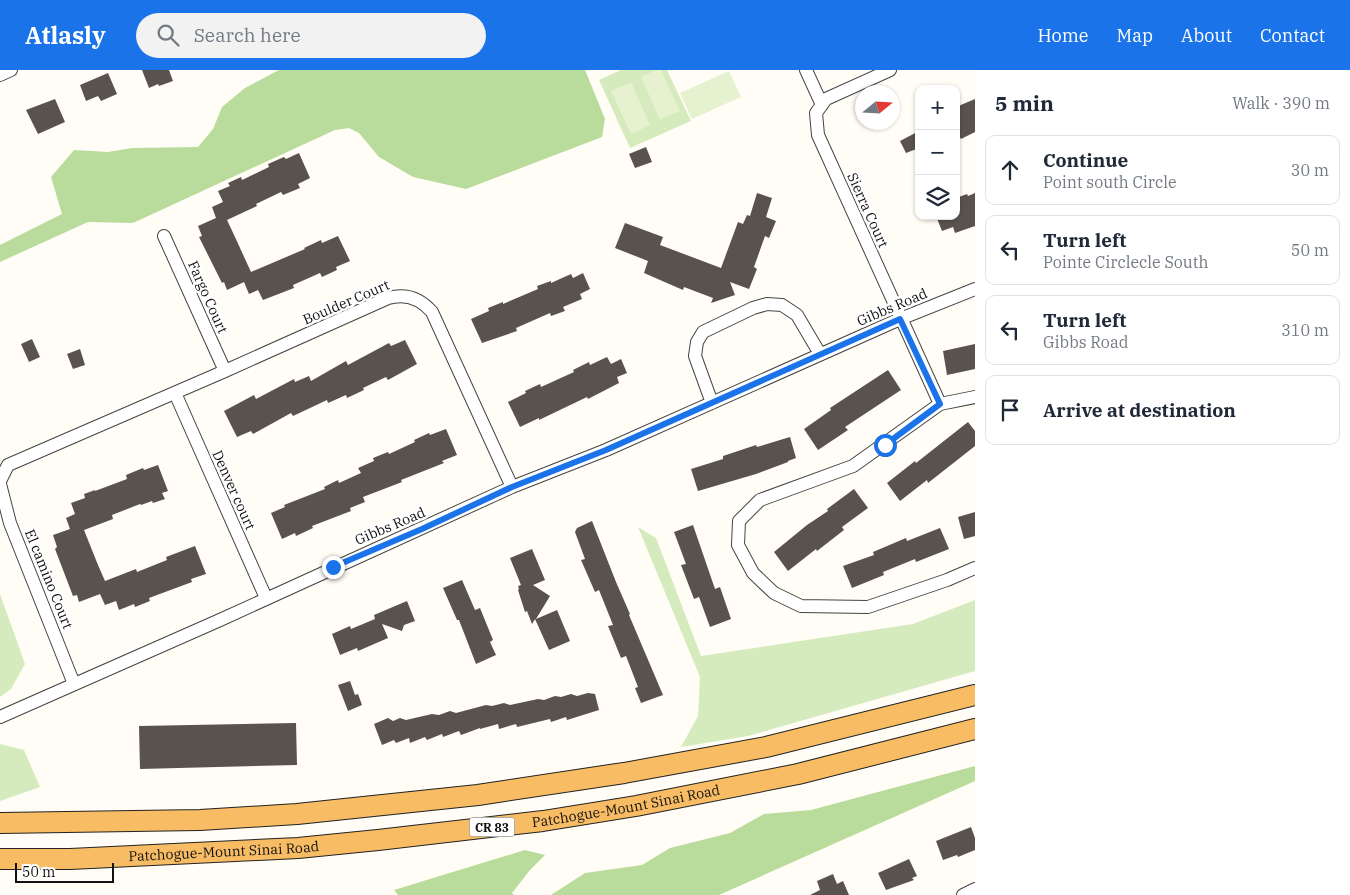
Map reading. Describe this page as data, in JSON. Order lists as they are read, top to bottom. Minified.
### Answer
{"streets":{"highway":["Patchogue-Mount Sinai Road","CR 83"],"street":["Sierra Court","Fargo Court","Boulder Court","Gibbs Road","Denver court","El camino Court"]},"crossings":[["Sierra Court","Gibbs Road"],["Fargo Court","Boulder Court"],["Boulder Court","Gibbs Road"],["Boulder Court","Denver court"],["Boulder Court","El camino Court"],["Gibbs Road","Denver court"],["Gibbs Road","El camino Court"],["Denver court","El camino Court"]],"scale_bar":"50 m","north":"right","page":{"header":"Atlasly","search":"Search here","nav":["Home","Map","About","Contact"],"heading":["5 min","Walk · 390 m"],"map_buttons":["+","−"],"list":[["Continue","Point south Circle","30 m"],["Turn left","Pointe Circlecle South","50 m"],["Turn left","Gibbs Road","310 m"],"Arrive at destination"],"scale":"50 m"}}
